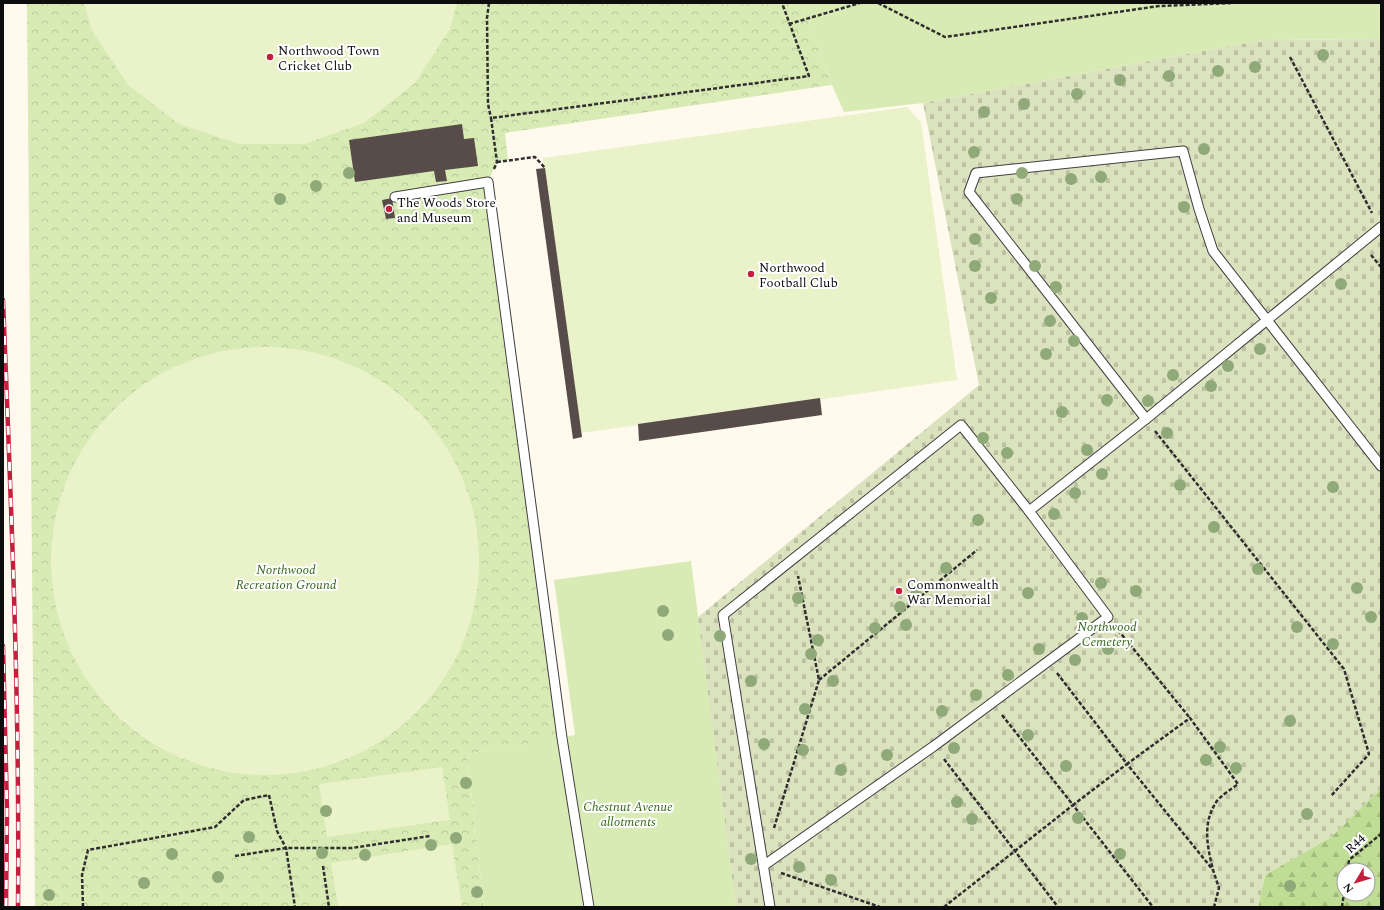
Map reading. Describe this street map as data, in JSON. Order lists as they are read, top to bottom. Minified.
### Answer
{"streets":{"path":["R44"]},"parks":["Northwood Recreation Ground","Northwood Cemetery","Chestnut Avenue allotments"],"places":["Northwood Town Cricket Club","The Woods Store and Museum","Northwood Football Club","Commonwealth War Memorial"],"north":"bottom left"}
